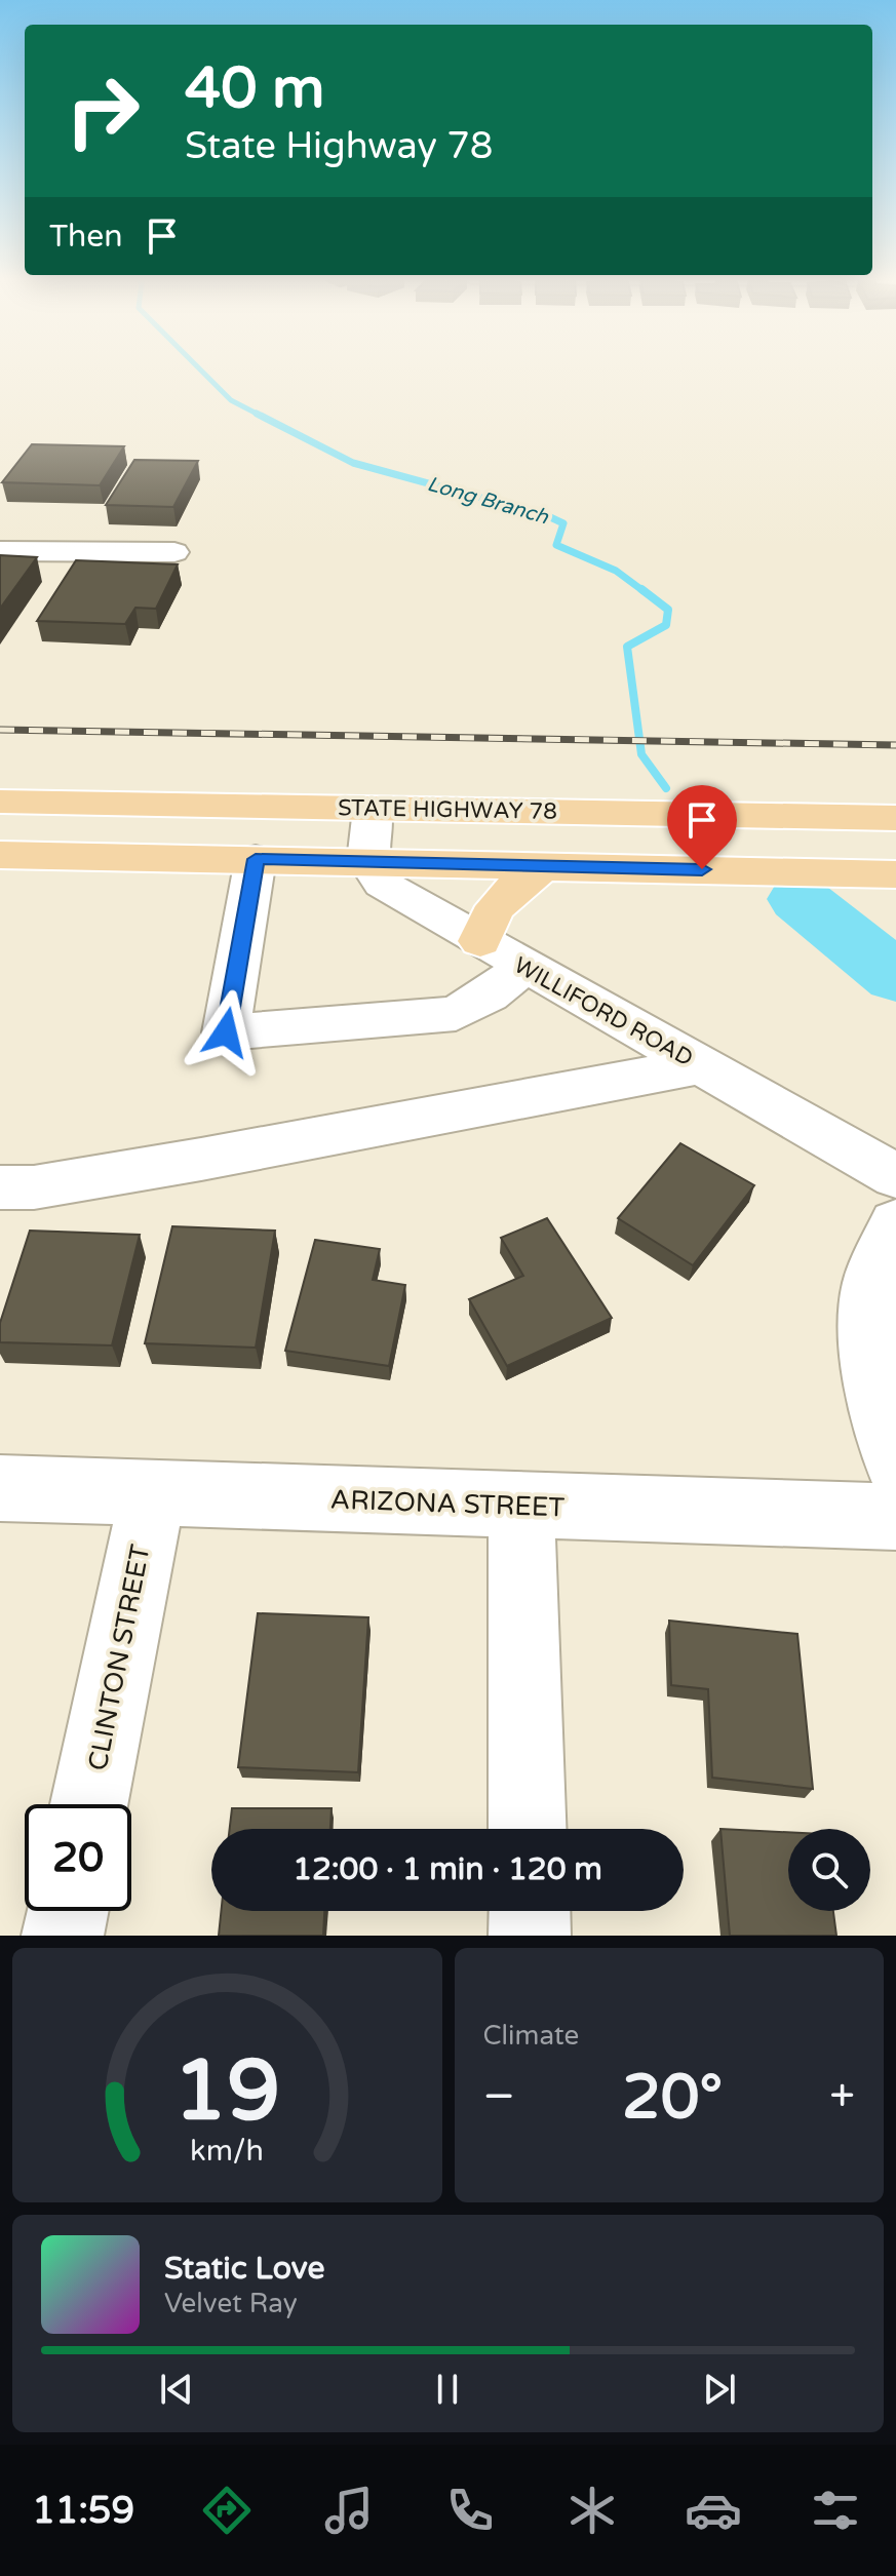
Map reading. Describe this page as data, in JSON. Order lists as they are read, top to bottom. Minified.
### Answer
{"streets":{"main road":["STATE HIGHWAY 78"],"street":["WILLIFORD ROAD","ARIZONA STREET","CLINTON STREET"]},"crossings":[["ARIZONA STREET","CLINTON STREET"]],"water":["Long Branch"],"page":{"turn":["40 m","State Highway 78"],"then":"Then","limit":"20","trip":"12:00 · 1 min · 120 m","tile":"Climate","heat":["−","20°","+"],"song":["Static Love","Velvet Ray"],"tabs":"11:59","gauge":["19","km/h"]}}
